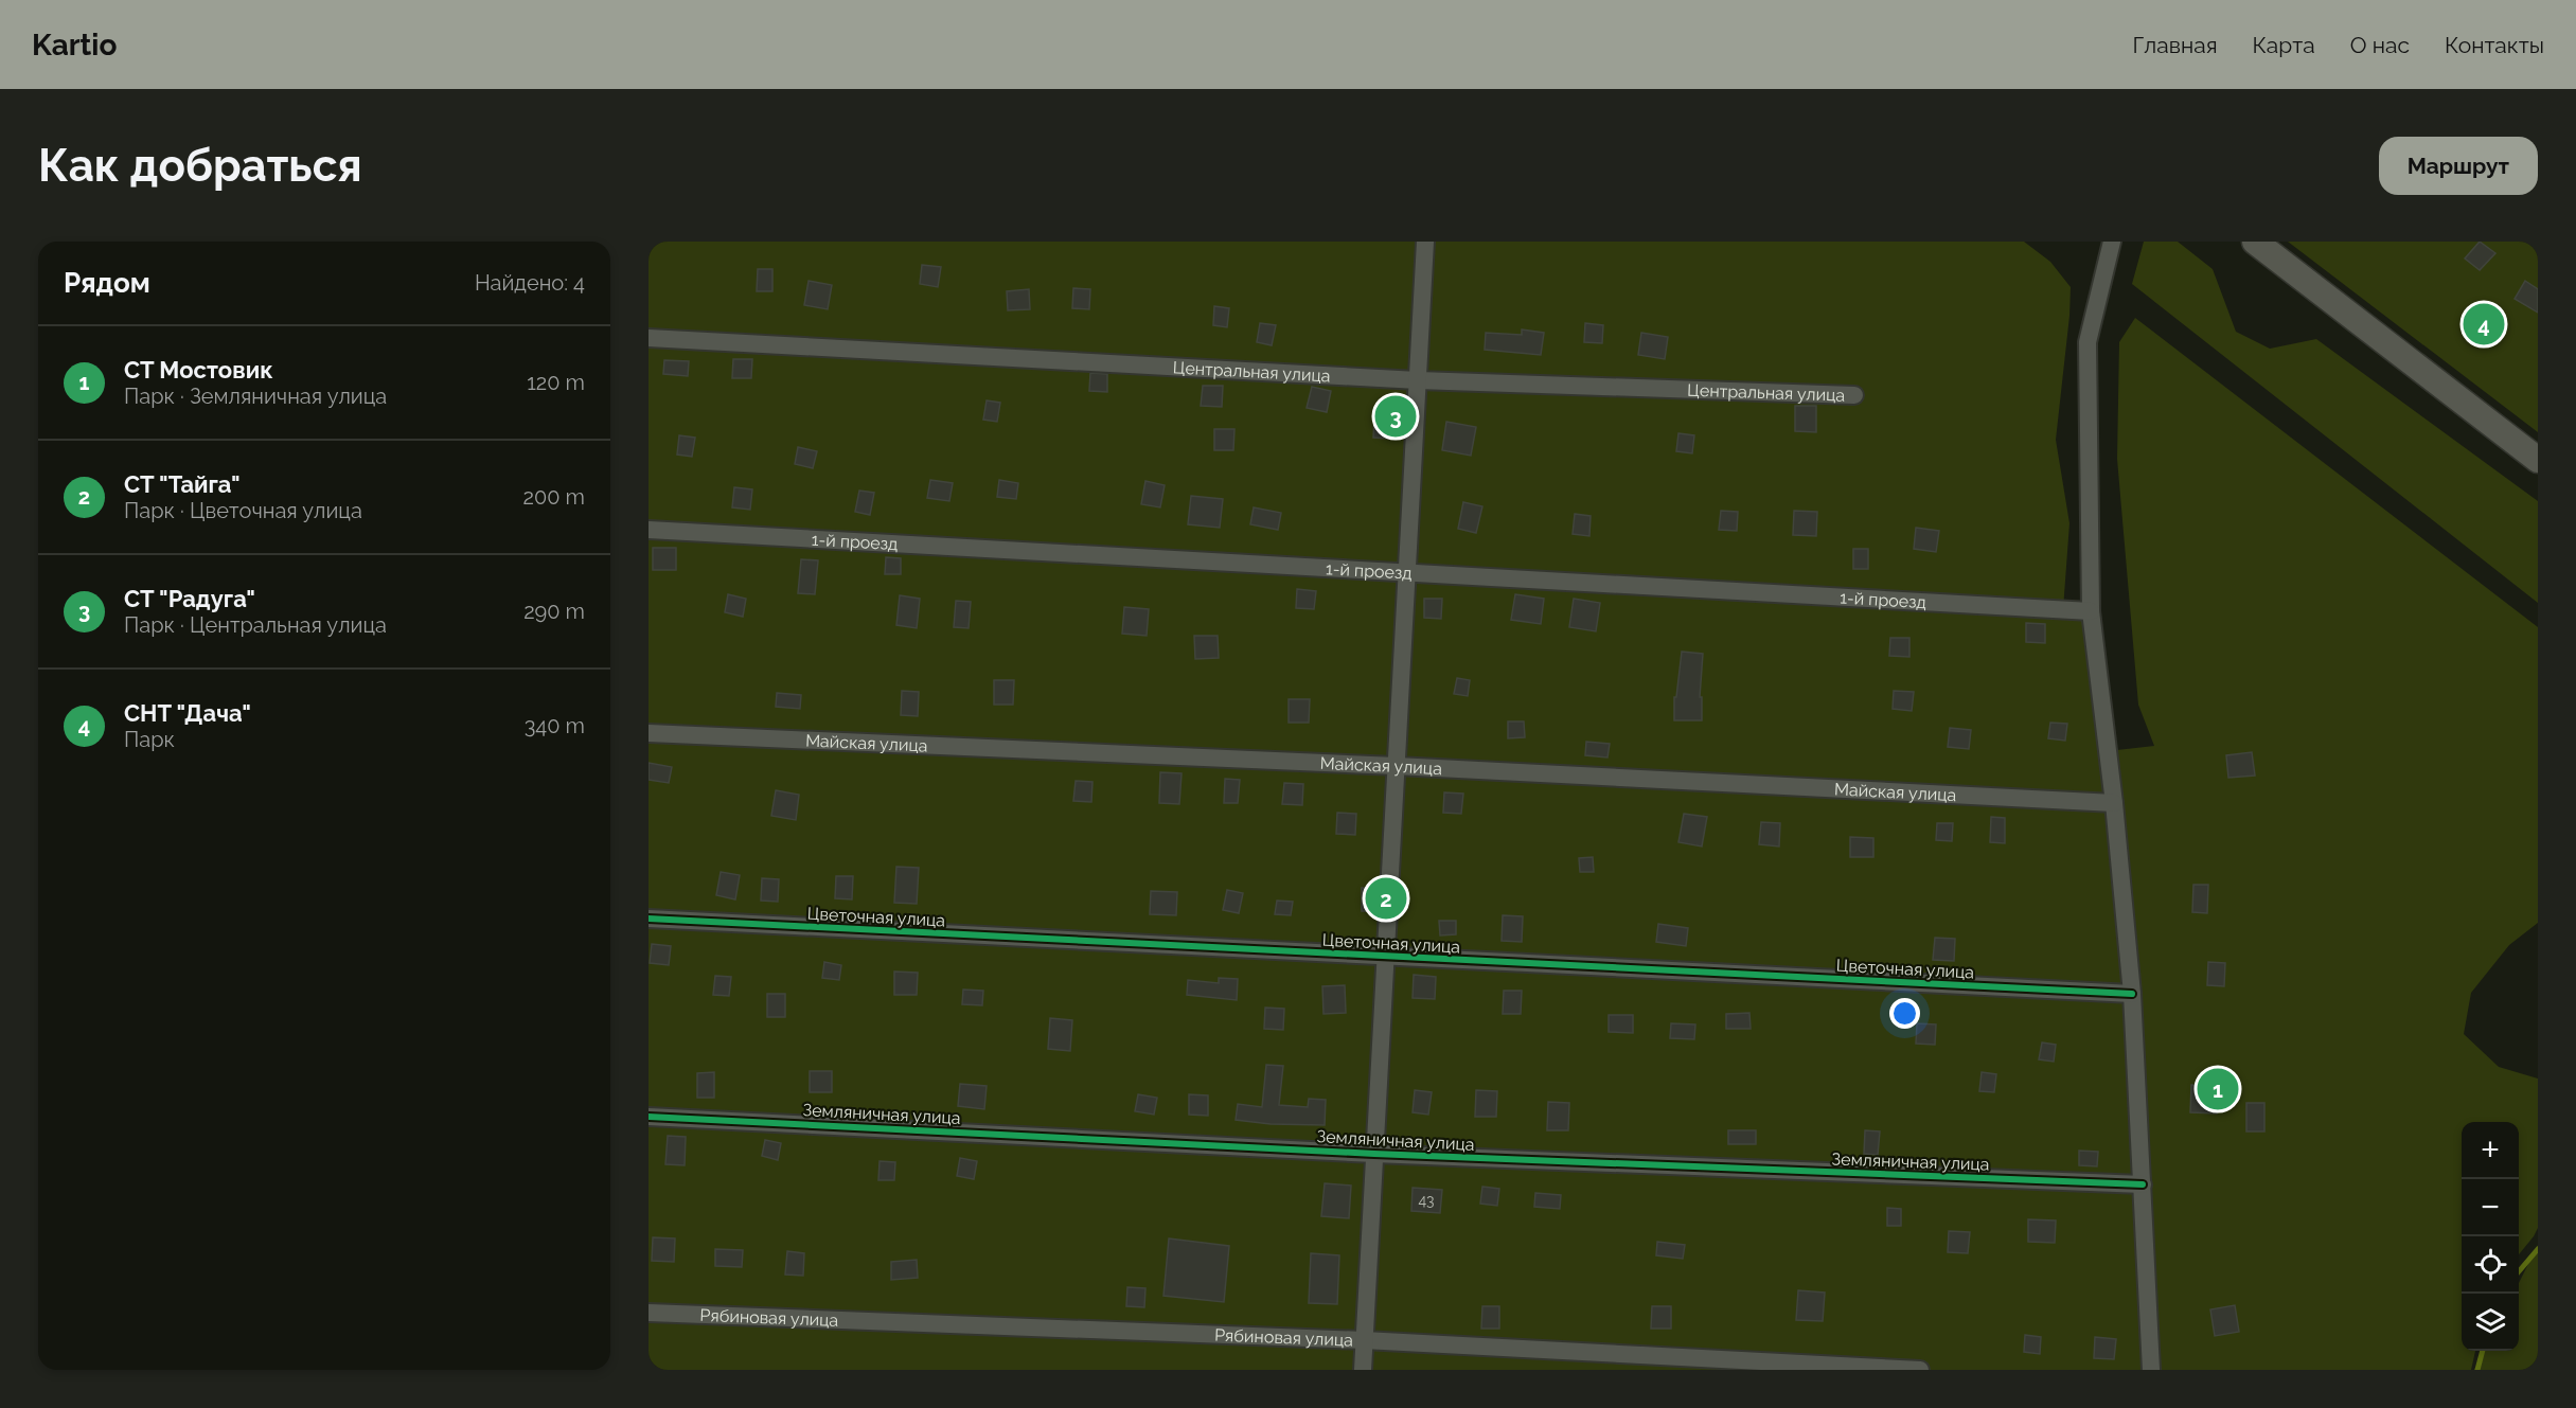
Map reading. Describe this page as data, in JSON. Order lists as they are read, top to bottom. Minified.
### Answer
{"streets":{"street":["Центральная улица","1-й проезд","Майская улица","Цветочная улица","Земляничная улица","Рябиновая улица"]},"house_numbers":["43"],"page":{"header":"Kartio","nav":["Главная","Карта","О нас","Контакты"],"buttons":"Маршрут","title":"Как добраться","heading":["Рядом","Найдено: 4"],"pins":["4","3","2","1"],"list":[{"mark":"1","name":"СТ Мостовик","note":"Парк · Земляничная улица","value":"120 m"},{"mark":"2","name":"СТ \"Тайга\"","note":"Парк · Цветочная улица","value":"200 m"},{"mark":"3","name":"СТ \"Радуга\"","note":"Парк · Центральная улица","value":"290 m"},{"mark":"4","name":"СНТ \"Дача\"","note":"Парк","value":"340 m"}],"map_buttons":["+","−"]}}
